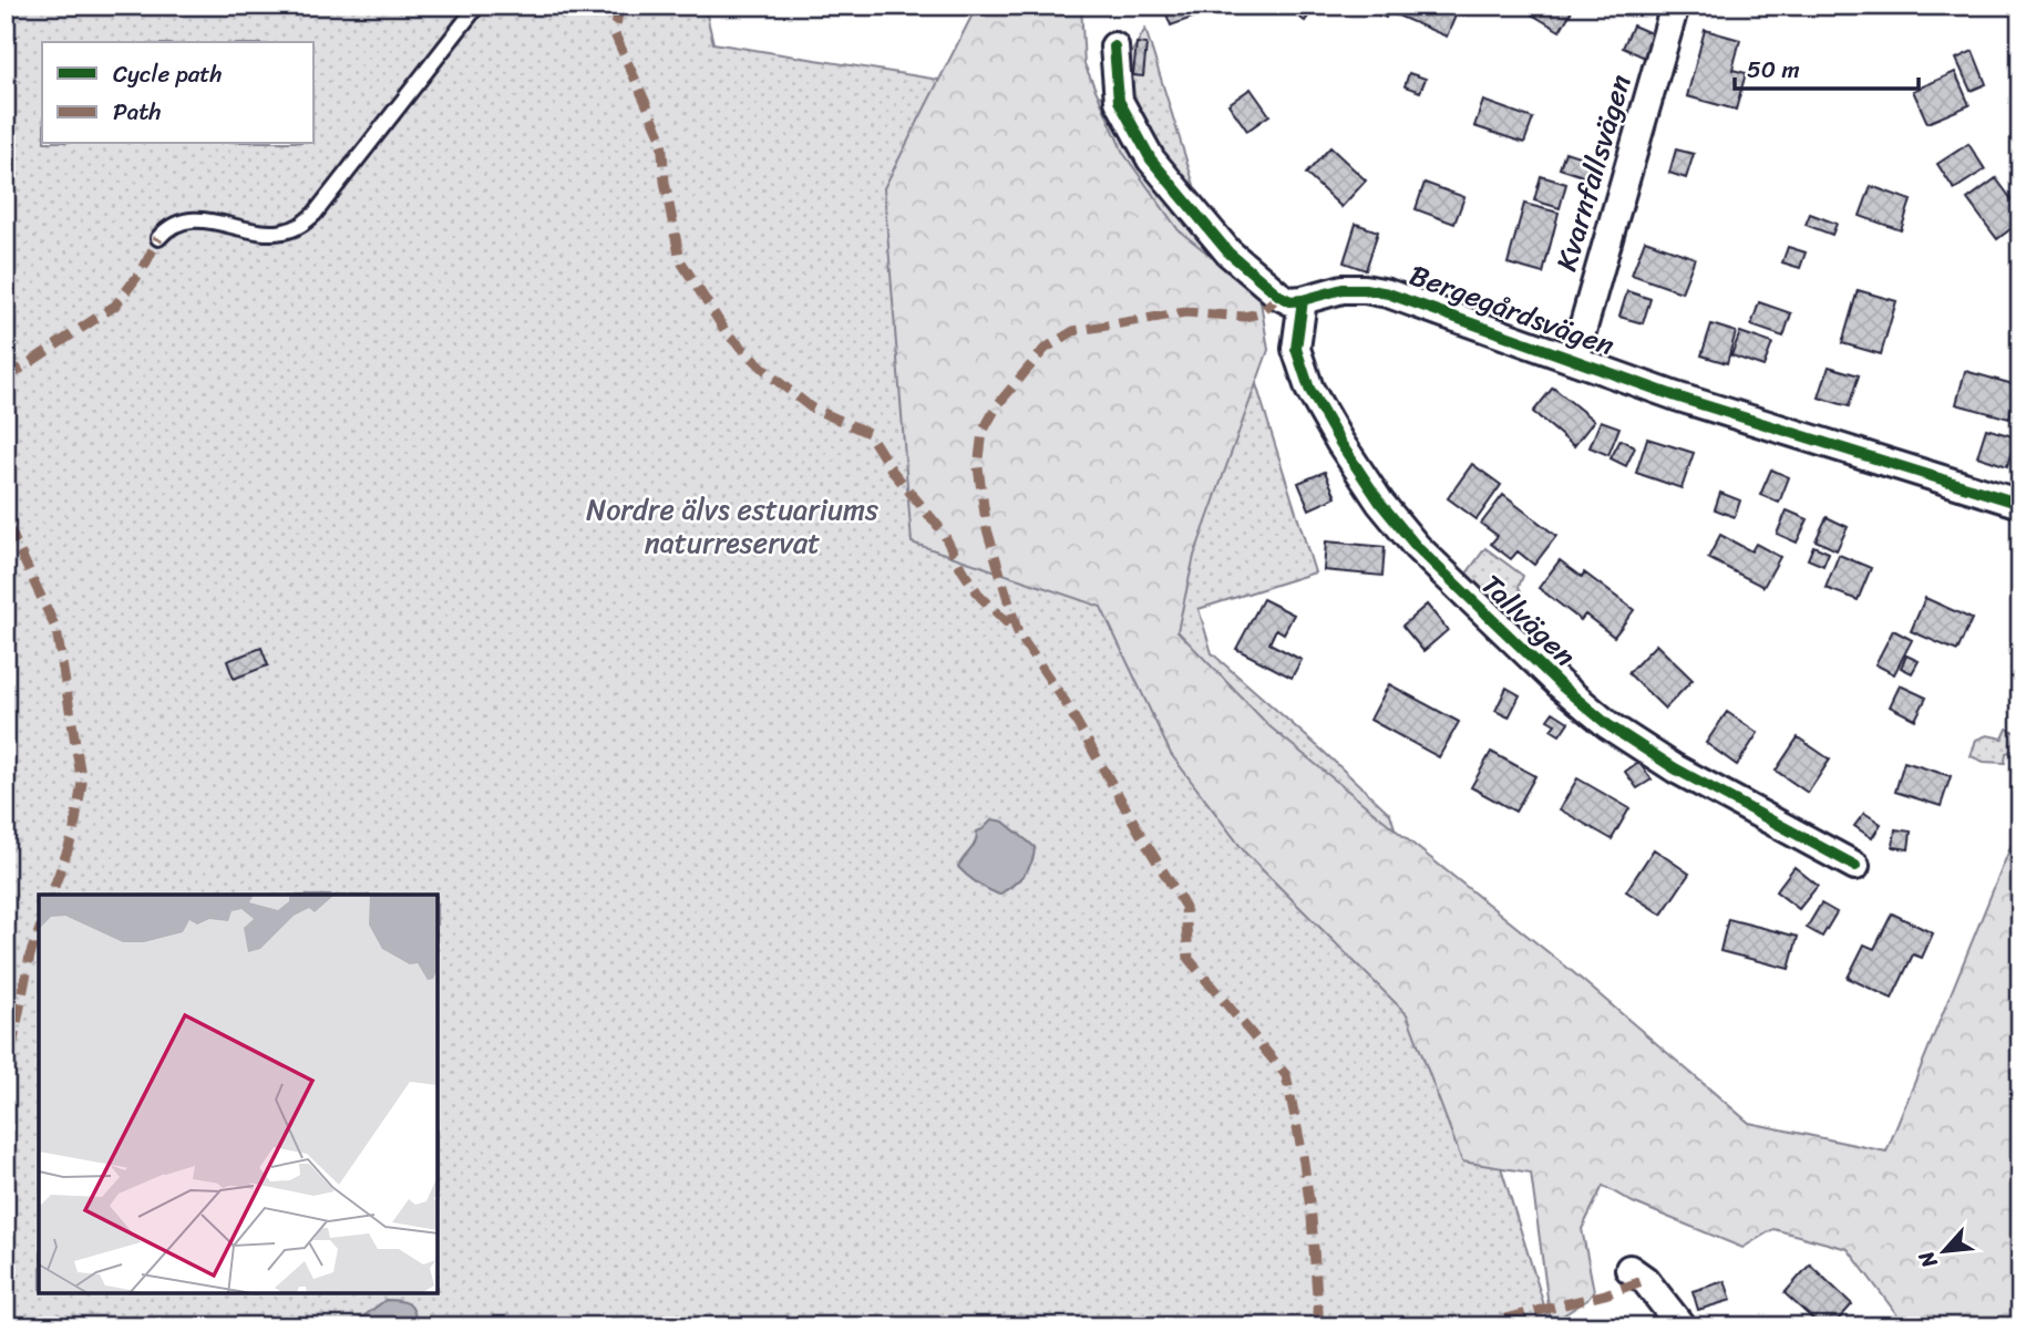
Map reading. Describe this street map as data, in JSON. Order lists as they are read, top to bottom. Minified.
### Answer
{"streets":{"street":["Kvarnfallsvägen","Bergegårdsvägen","Tallvägen"]},"crossings":[["Kvarnfallsvägen","Bergegårdsvägen"],["Bergegårdsvägen","Tallvägen"]],"parks":["Nordre älvs estuariums naturreservat"],"legend":["Cycle path","Path"],"scale_bar":"50 m","north":"bottom left"}
